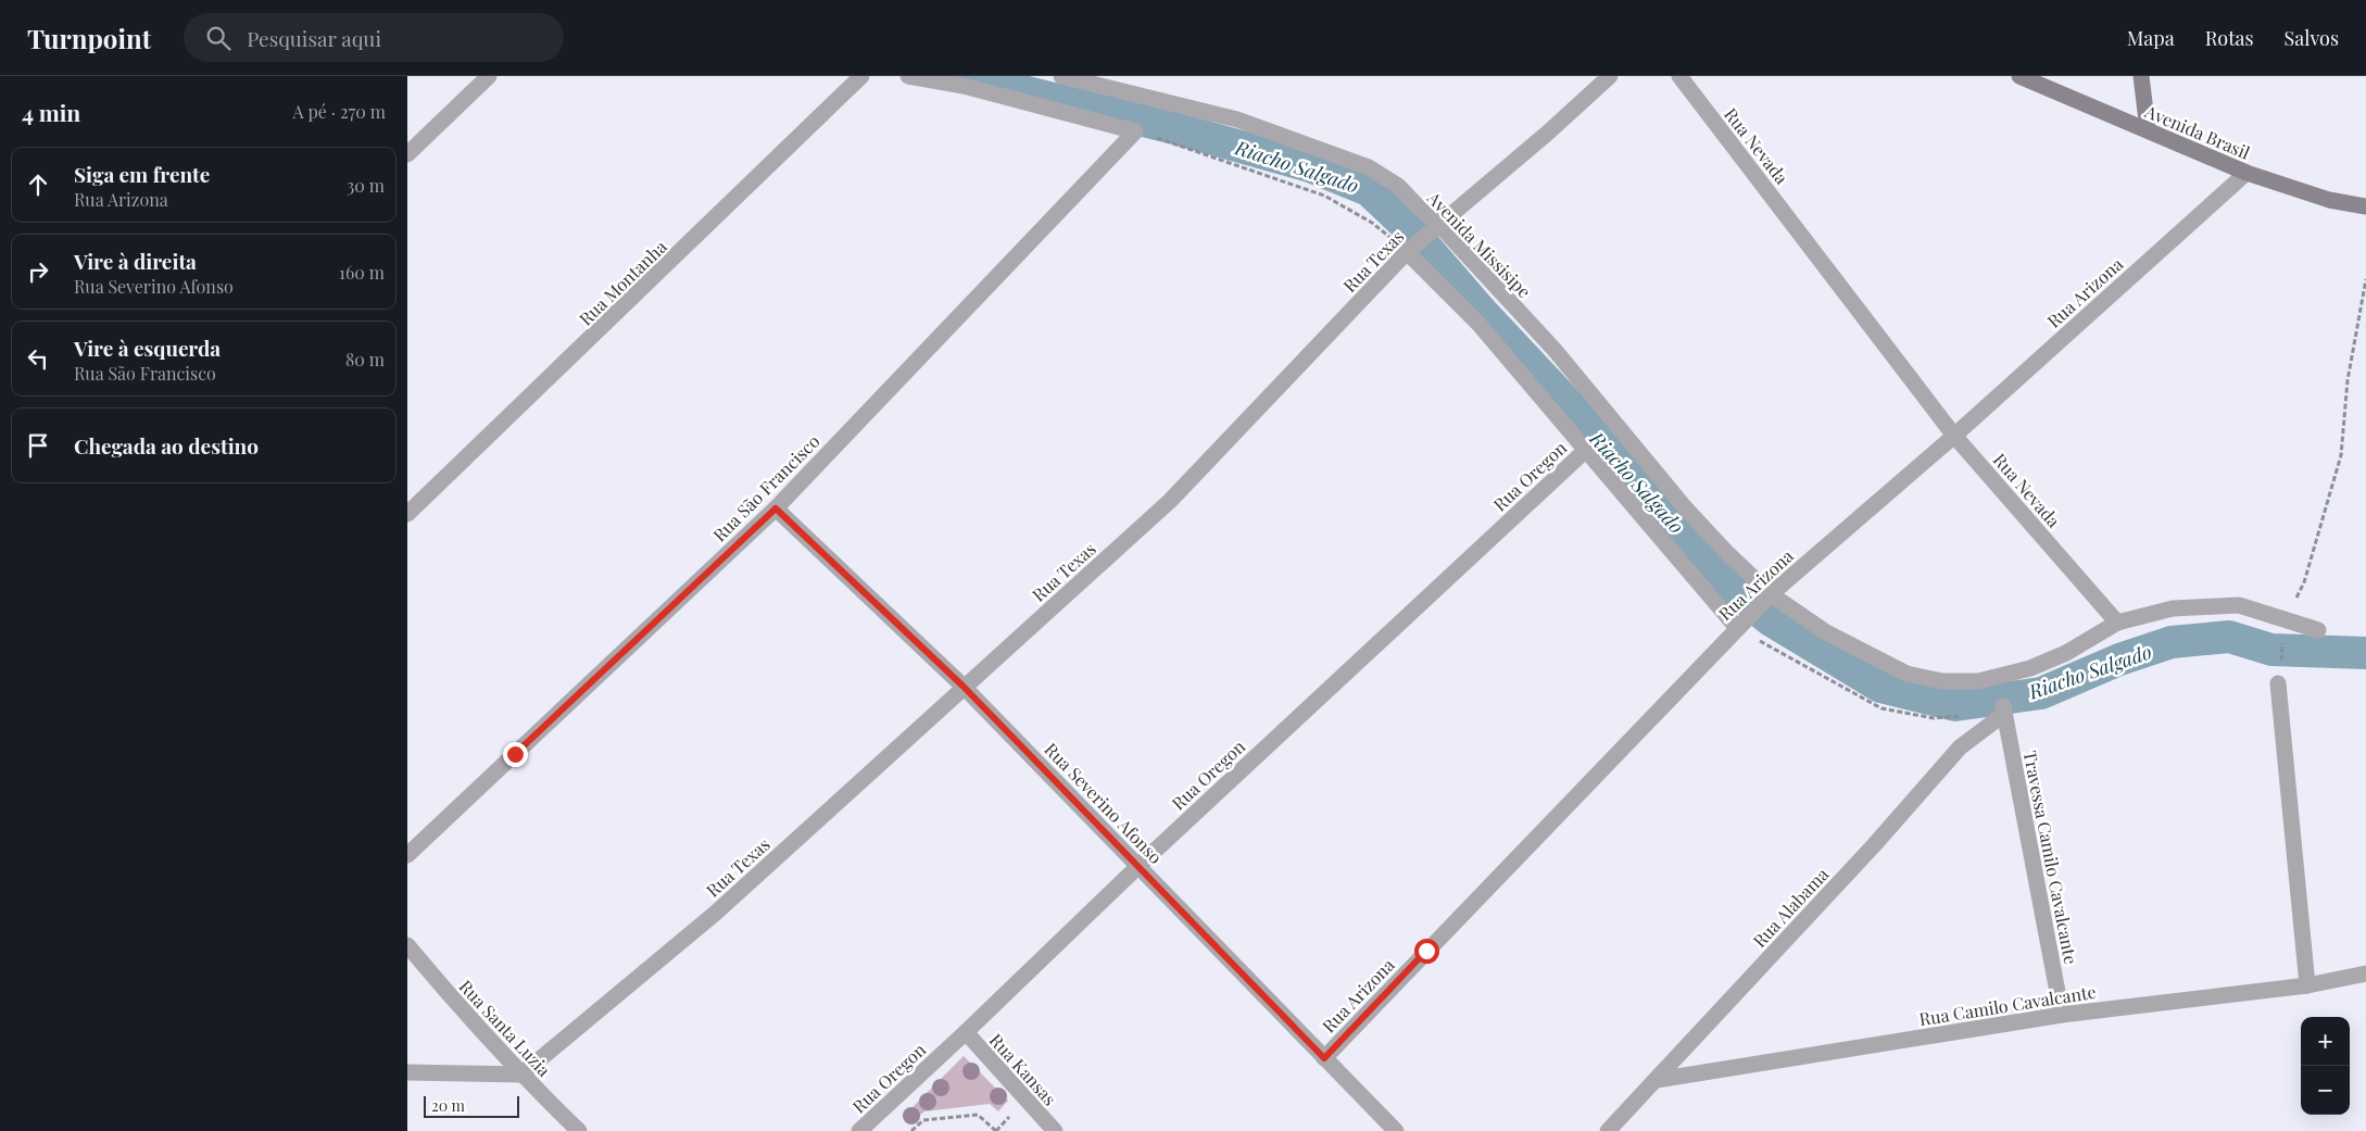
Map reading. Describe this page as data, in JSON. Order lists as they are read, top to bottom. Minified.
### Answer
{"streets":{"street":["Avenida Brasil","Rua Nevada","Avenida Missisipe","Rua Texas","Rua Montanha","Rua Arizona","Rua Oregon","Rua São Francisco","Rua Severino Afonso","Travessa Camilo Cavalcante","Rua Alabama","Rua Camilo Cavalcante","Rua Santa Luzia","Rua Kansas"]},"crossings":[["Avenida Brasil","Rua Arizona"],["Rua Nevada","Rua Arizona"],["Avenida Missisipe","Rua Texas"],["Avenida Missisipe","Rua Arizona"],["Rua Texas","Rua Severino Afonso"],["Rua Texas","Rua Santa Luzia"],["Rua Arizona","Rua Severino Afonso"],["Rua Oregon","Rua Severino Afonso"],["Rua Oregon","Rua Kansas"],["Rua São Francisco","Rua Severino Afonso"],["Travessa Camilo Cavalcante","Rua Alabama"],["Travessa Camilo Cavalcante","Rua Camilo Cavalcante"],["Rua Alabama","Rua Camilo Cavalcante"]],"water":["Riacho Salgado"],"scale_bar":"20 m","page":{"header":"Turnpoint","search":"Pesquisar aqui","nav":["Mapa","Rotas","Salvos"],"heading":["4 min","A pé · 270 m"],"list":[["Siga em frente","Rua Arizona","30 m"],["Vire à direita","Rua Severino Afonso","160 m"],["Vire à esquerda","Rua São Francisco","80 m"],"Chegada ao destino"],"map_buttons":["+","−"],"scale":"20 m"}}
